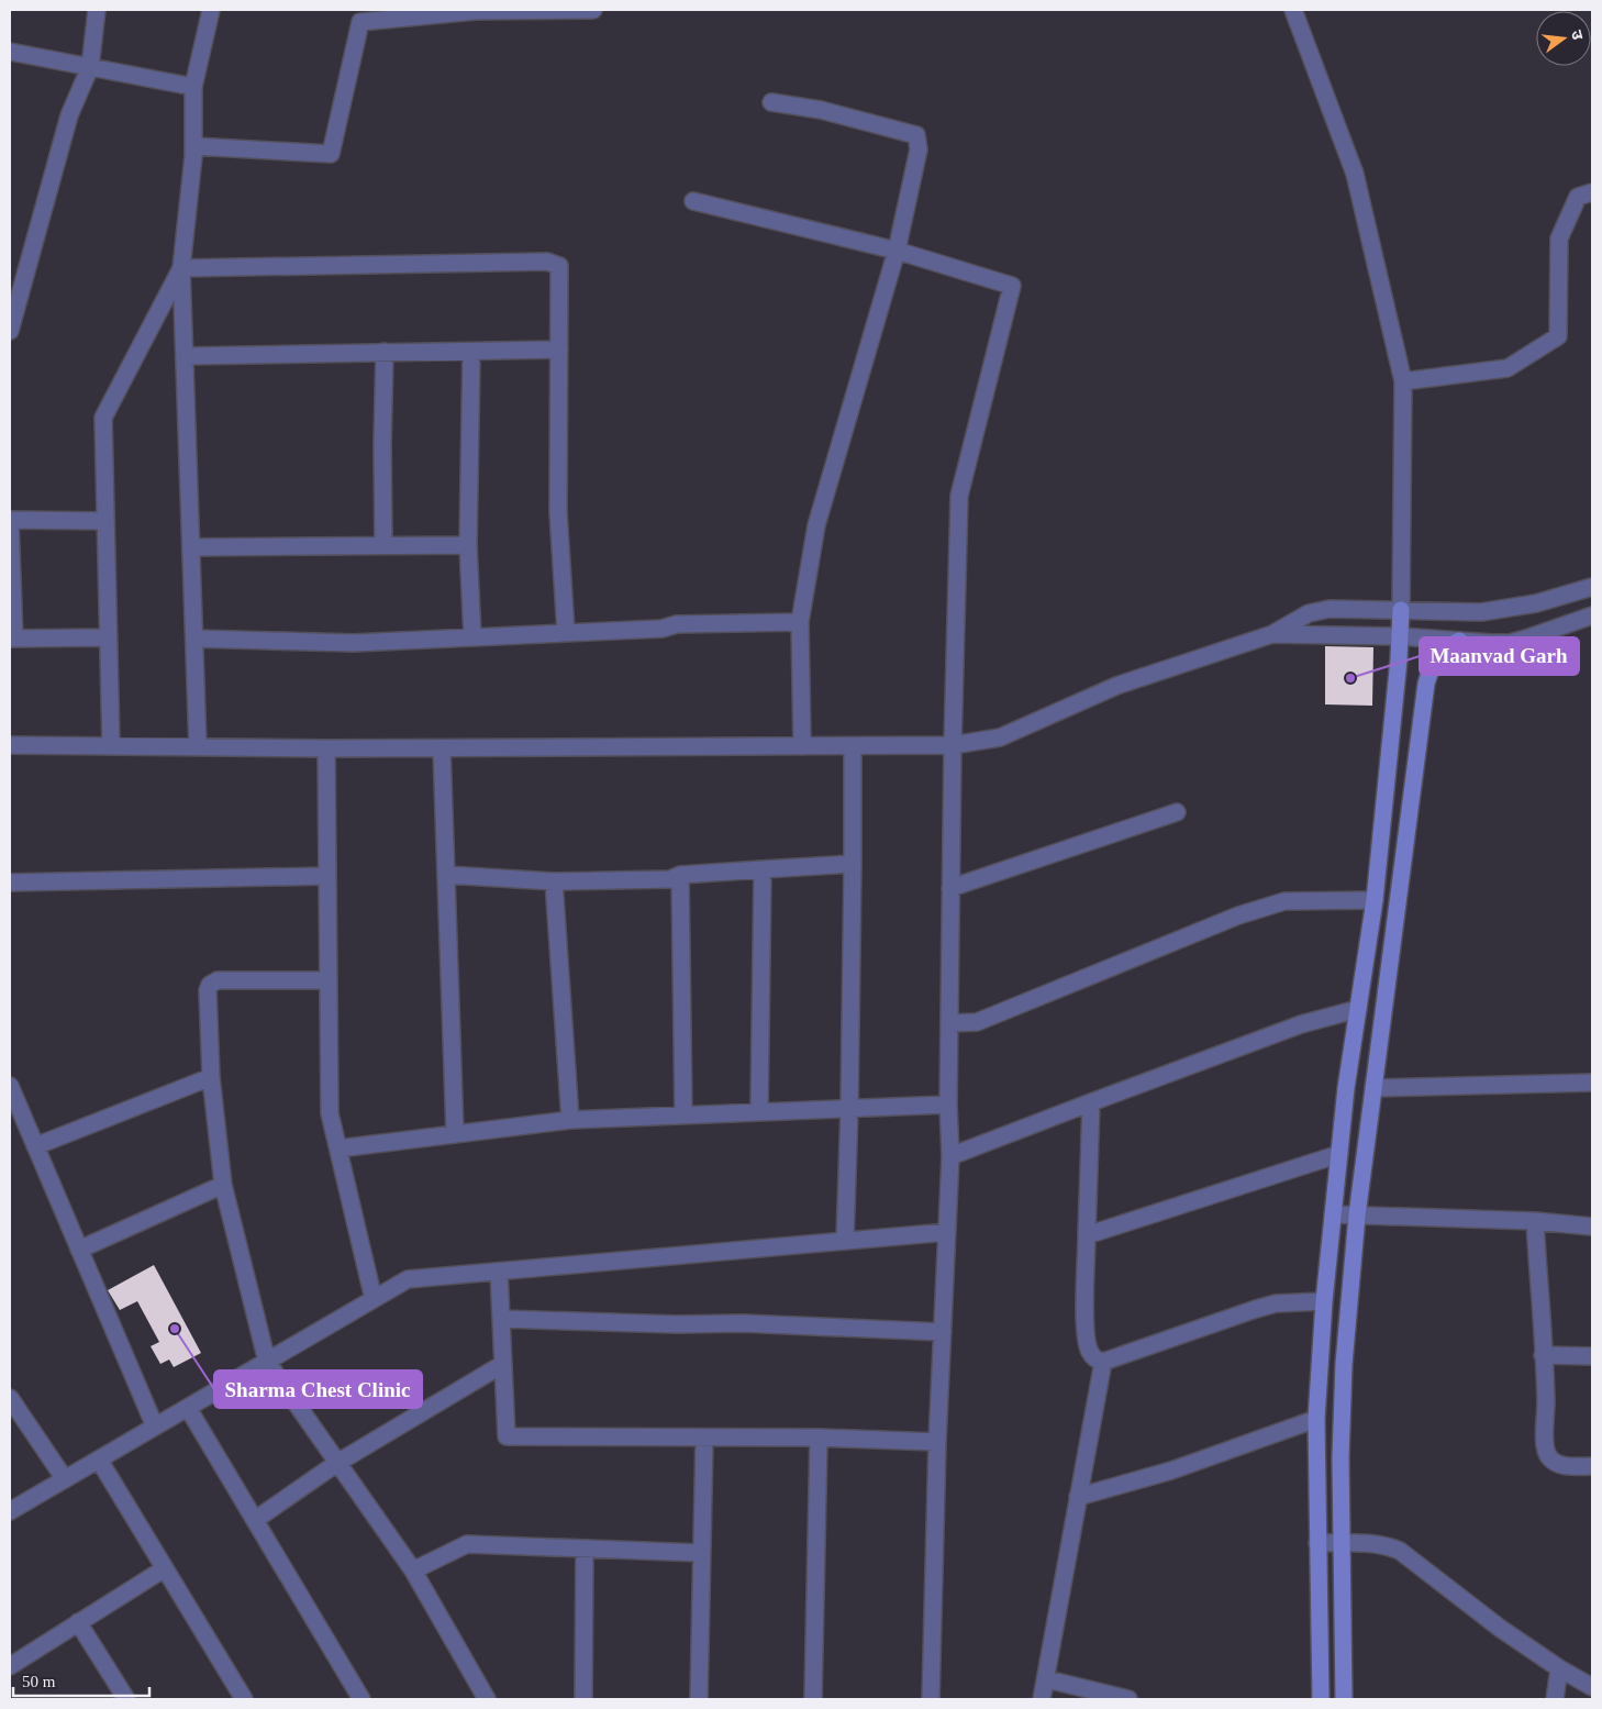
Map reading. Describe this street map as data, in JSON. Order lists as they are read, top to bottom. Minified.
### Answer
{"places":["Maanvad Garh","Sharma Chest Clinic"],"scale_bar":"50 m","north":"right"}
